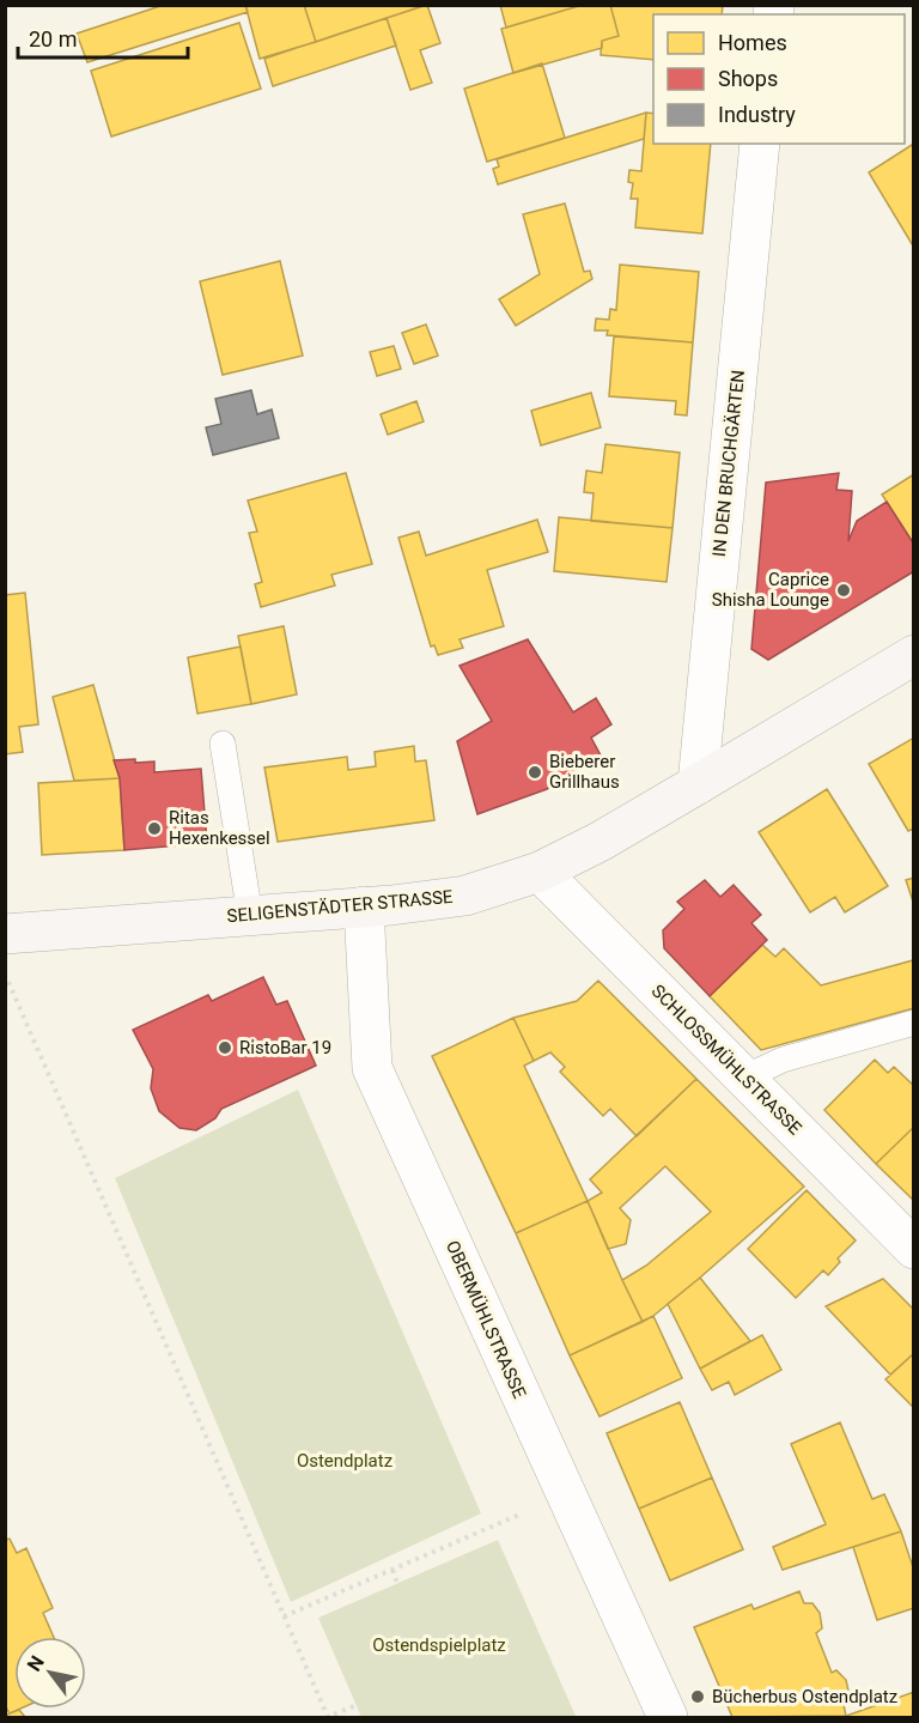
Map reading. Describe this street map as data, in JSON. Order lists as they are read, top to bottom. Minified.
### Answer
{"streets":{"street":["IN DEN BRUCHGÄRTEN","SELIGENSTÄDTER STRASSE","SCHLOSSMÜHLSTRASSE","OBERMÜHLSTRASSE"]},"crossings":[["IN DEN BRUCHGÄRTEN","SELIGENSTÄDTER STRASSE"],["SELIGENSTÄDTER STRASSE","SCHLOSSMÜHLSTRASSE"],["SELIGENSTÄDTER STRASSE","OBERMÜHLSTRASSE"]],"parks":["Ostendplatz","Ostendspielplatz"],"places":["Caprice Shisha Lounge","Bieberer Grillhaus","Ritas Hexenkessel","RistoBar 19","Bücherbus Ostendplatz"],"legend":["Homes","Shops","Industry"],"scale_bar":"20 m","north":"top left"}
